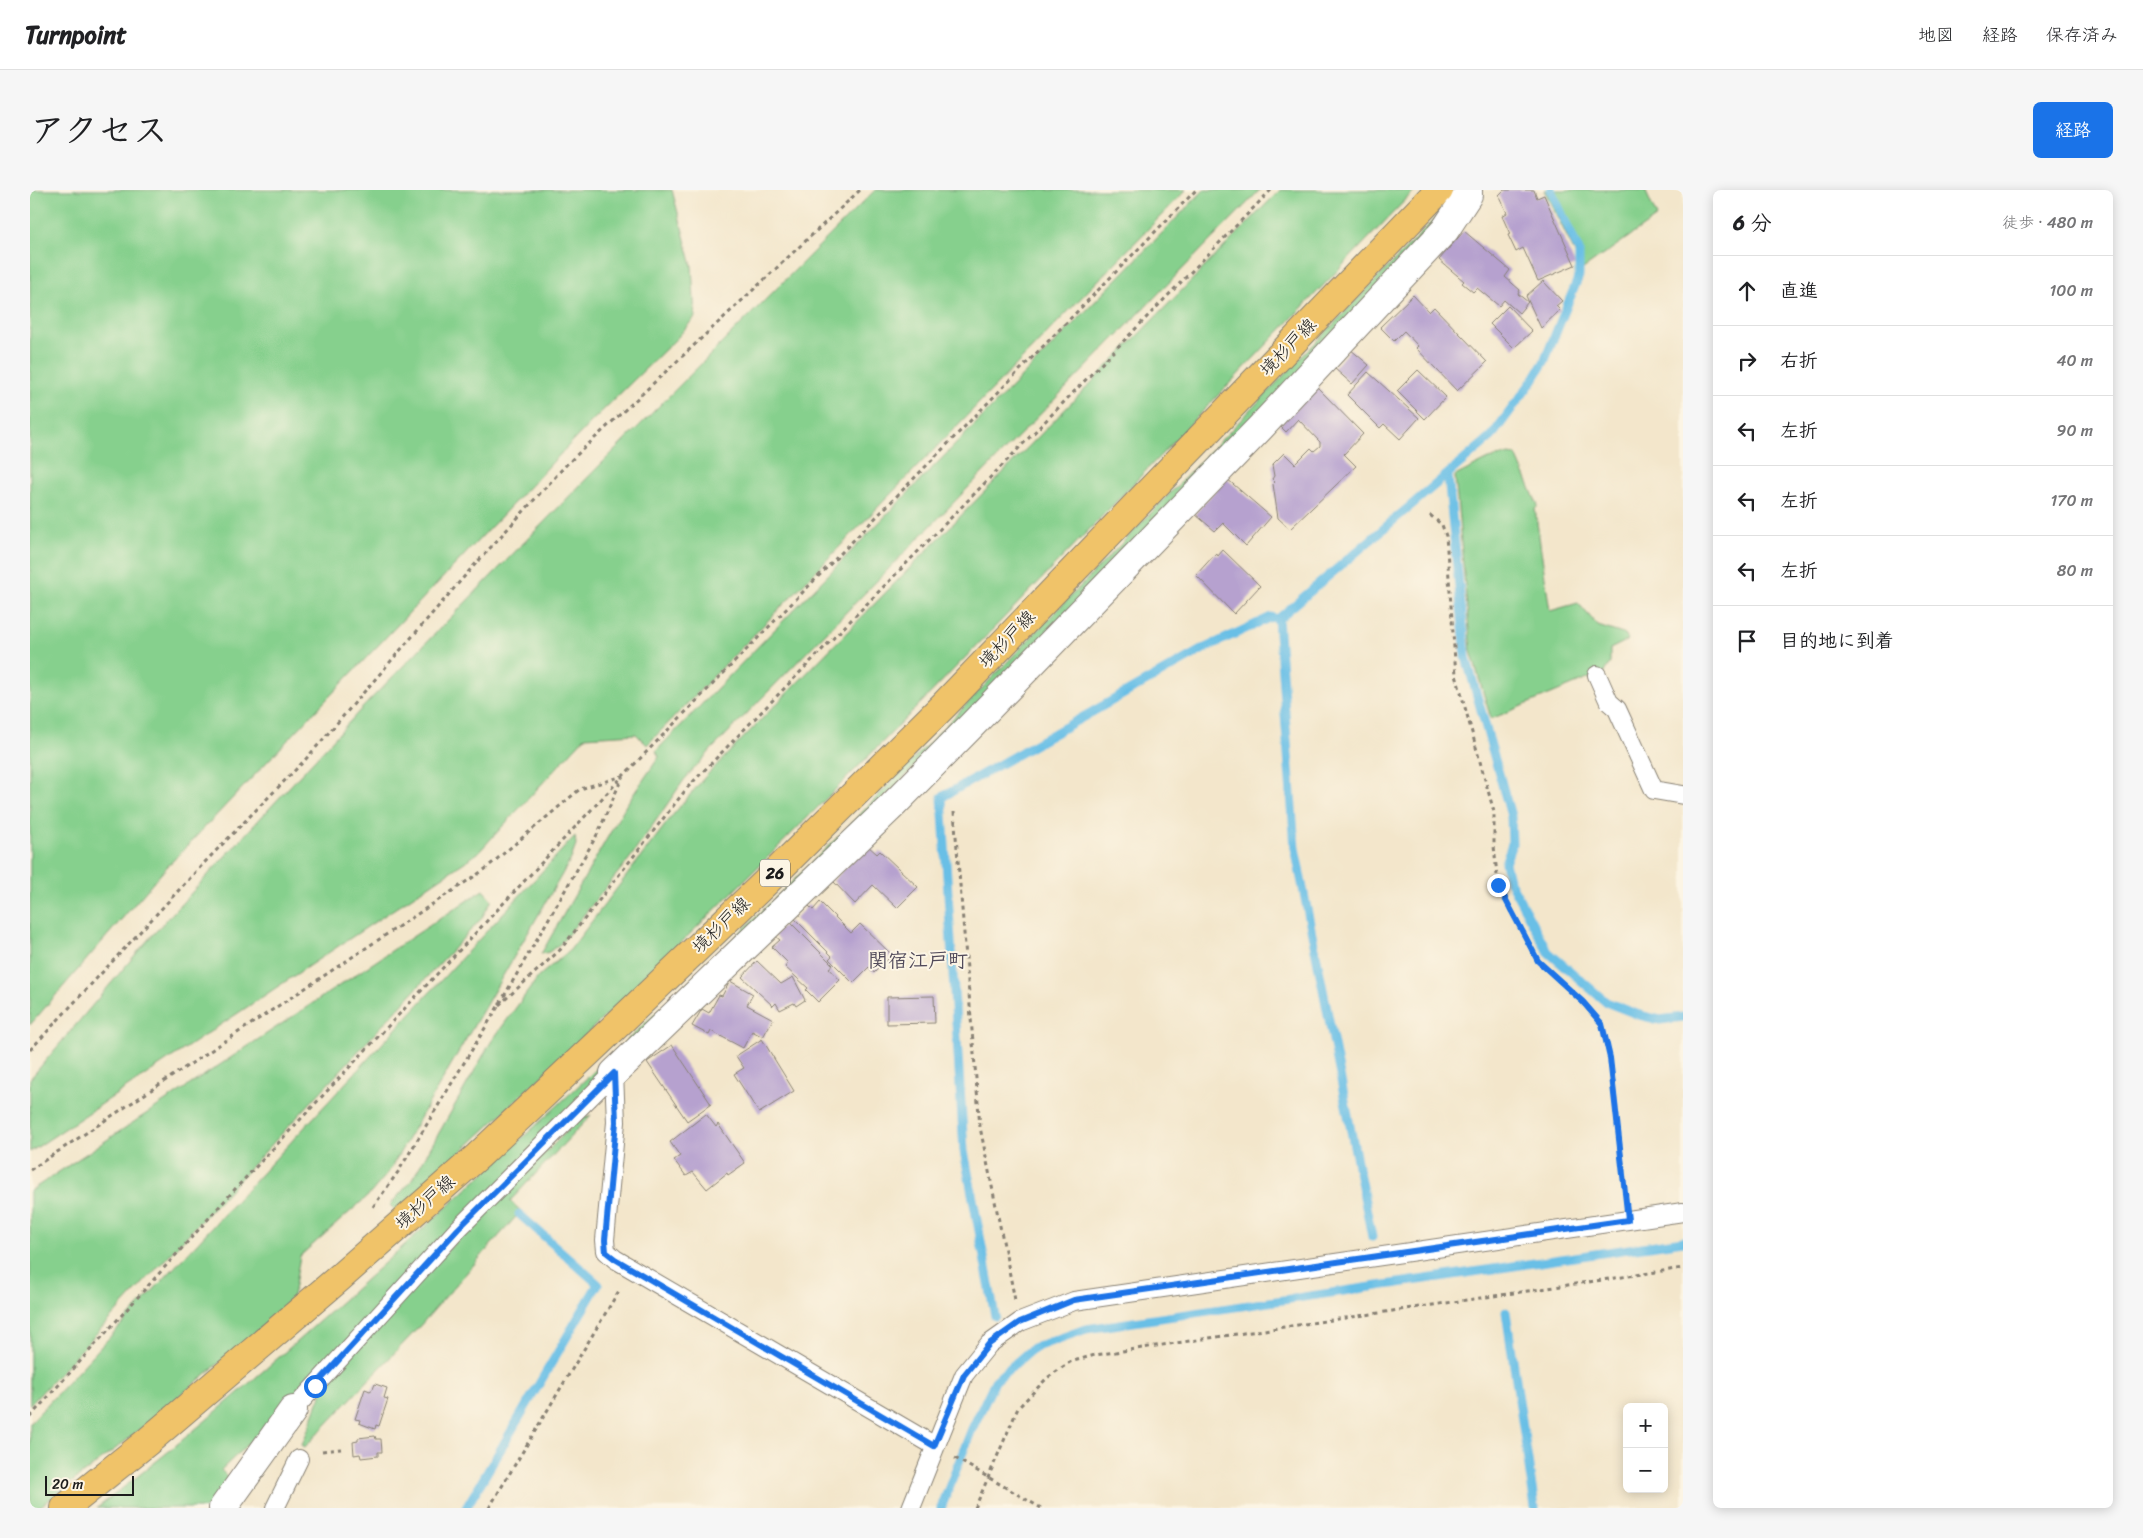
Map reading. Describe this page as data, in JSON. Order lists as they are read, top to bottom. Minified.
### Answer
{"streets":{"main road":["境杉戸線","26"]},"districts":["関宿江戸町"],"scale_bar":"20 m","page":{"header":"Turnpoint","nav":["地図","経路","保存済み"],"title":"アクセス","buttons":"経路","heading":["6 分","徒歩 · 480 m"],"list":[["直進","100 m"],["右折","40 m"],["左折","90 m"],["左折","170 m"],["左折","80 m"],"目的地に到着"],"map_buttons":["+","−"],"scale":"20 m"}}
